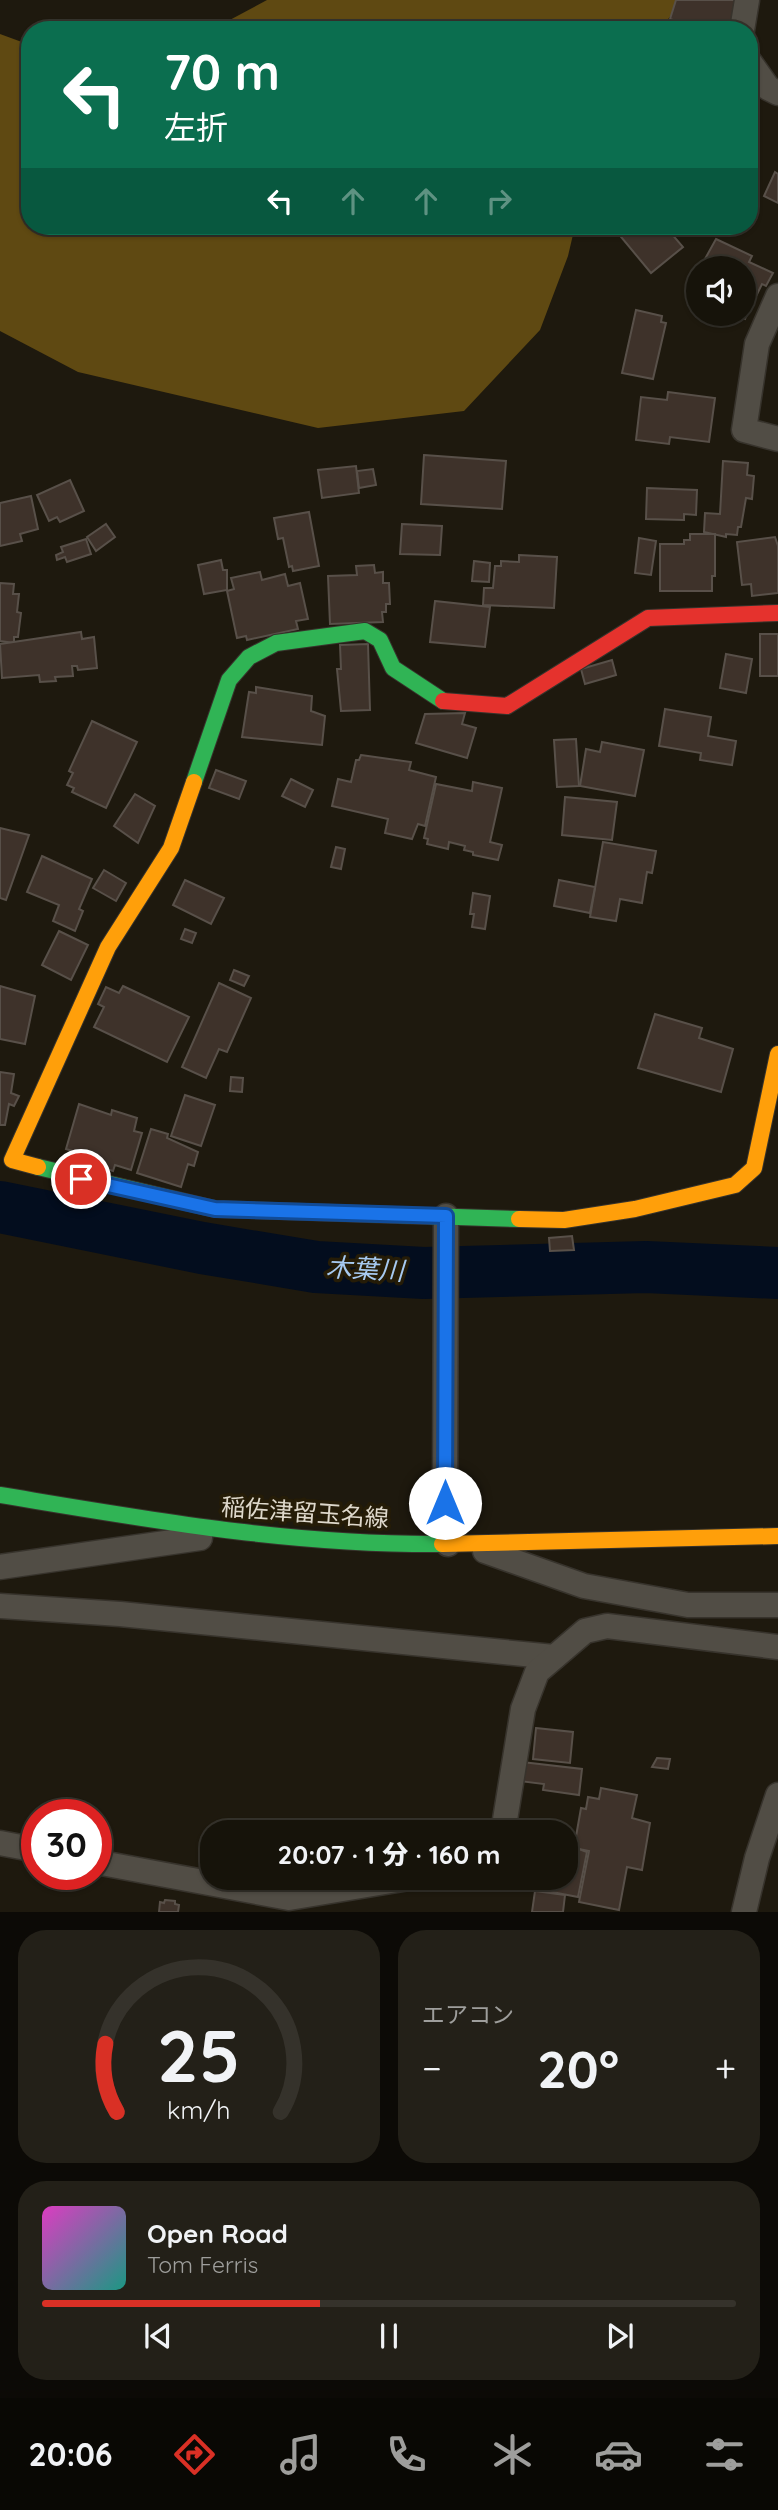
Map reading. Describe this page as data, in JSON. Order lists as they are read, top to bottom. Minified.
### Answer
{"streets":{"street":["稲佐津留玉名線"]},"water":["木葉川"],"page":{"turn":["70 m","左折"],"limit":"30","trip":"20:07 · 1 分 · 160 m","tile":"エアコン","heat":["−","20°","+"],"song":["Open Road","Tom Ferris"],"tabs":"20:06","gauge":["25","km/h"]}}
